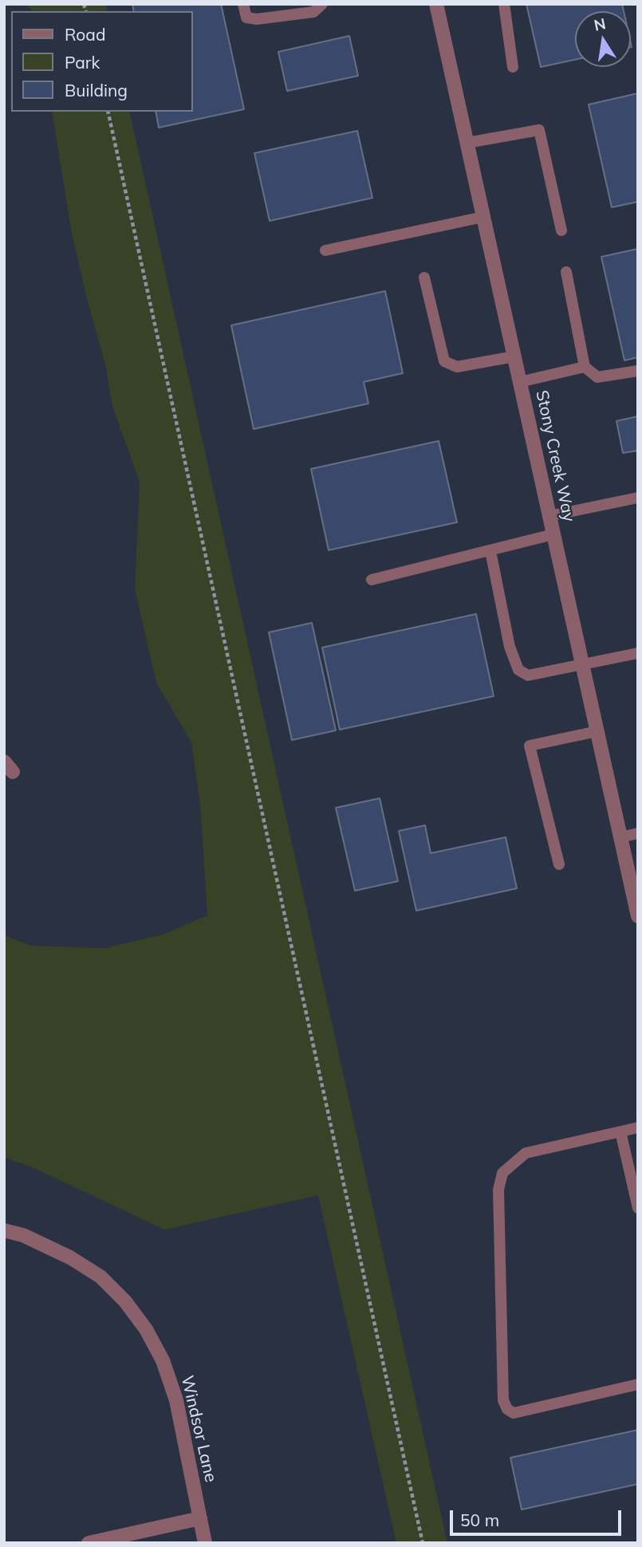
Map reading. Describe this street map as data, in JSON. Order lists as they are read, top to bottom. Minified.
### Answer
{"streets":{"street":["Stony Creek Way","Windsor Lane"]},"legend":["Road","Park","Building"],"scale_bar":"50 m","north":"top"}
